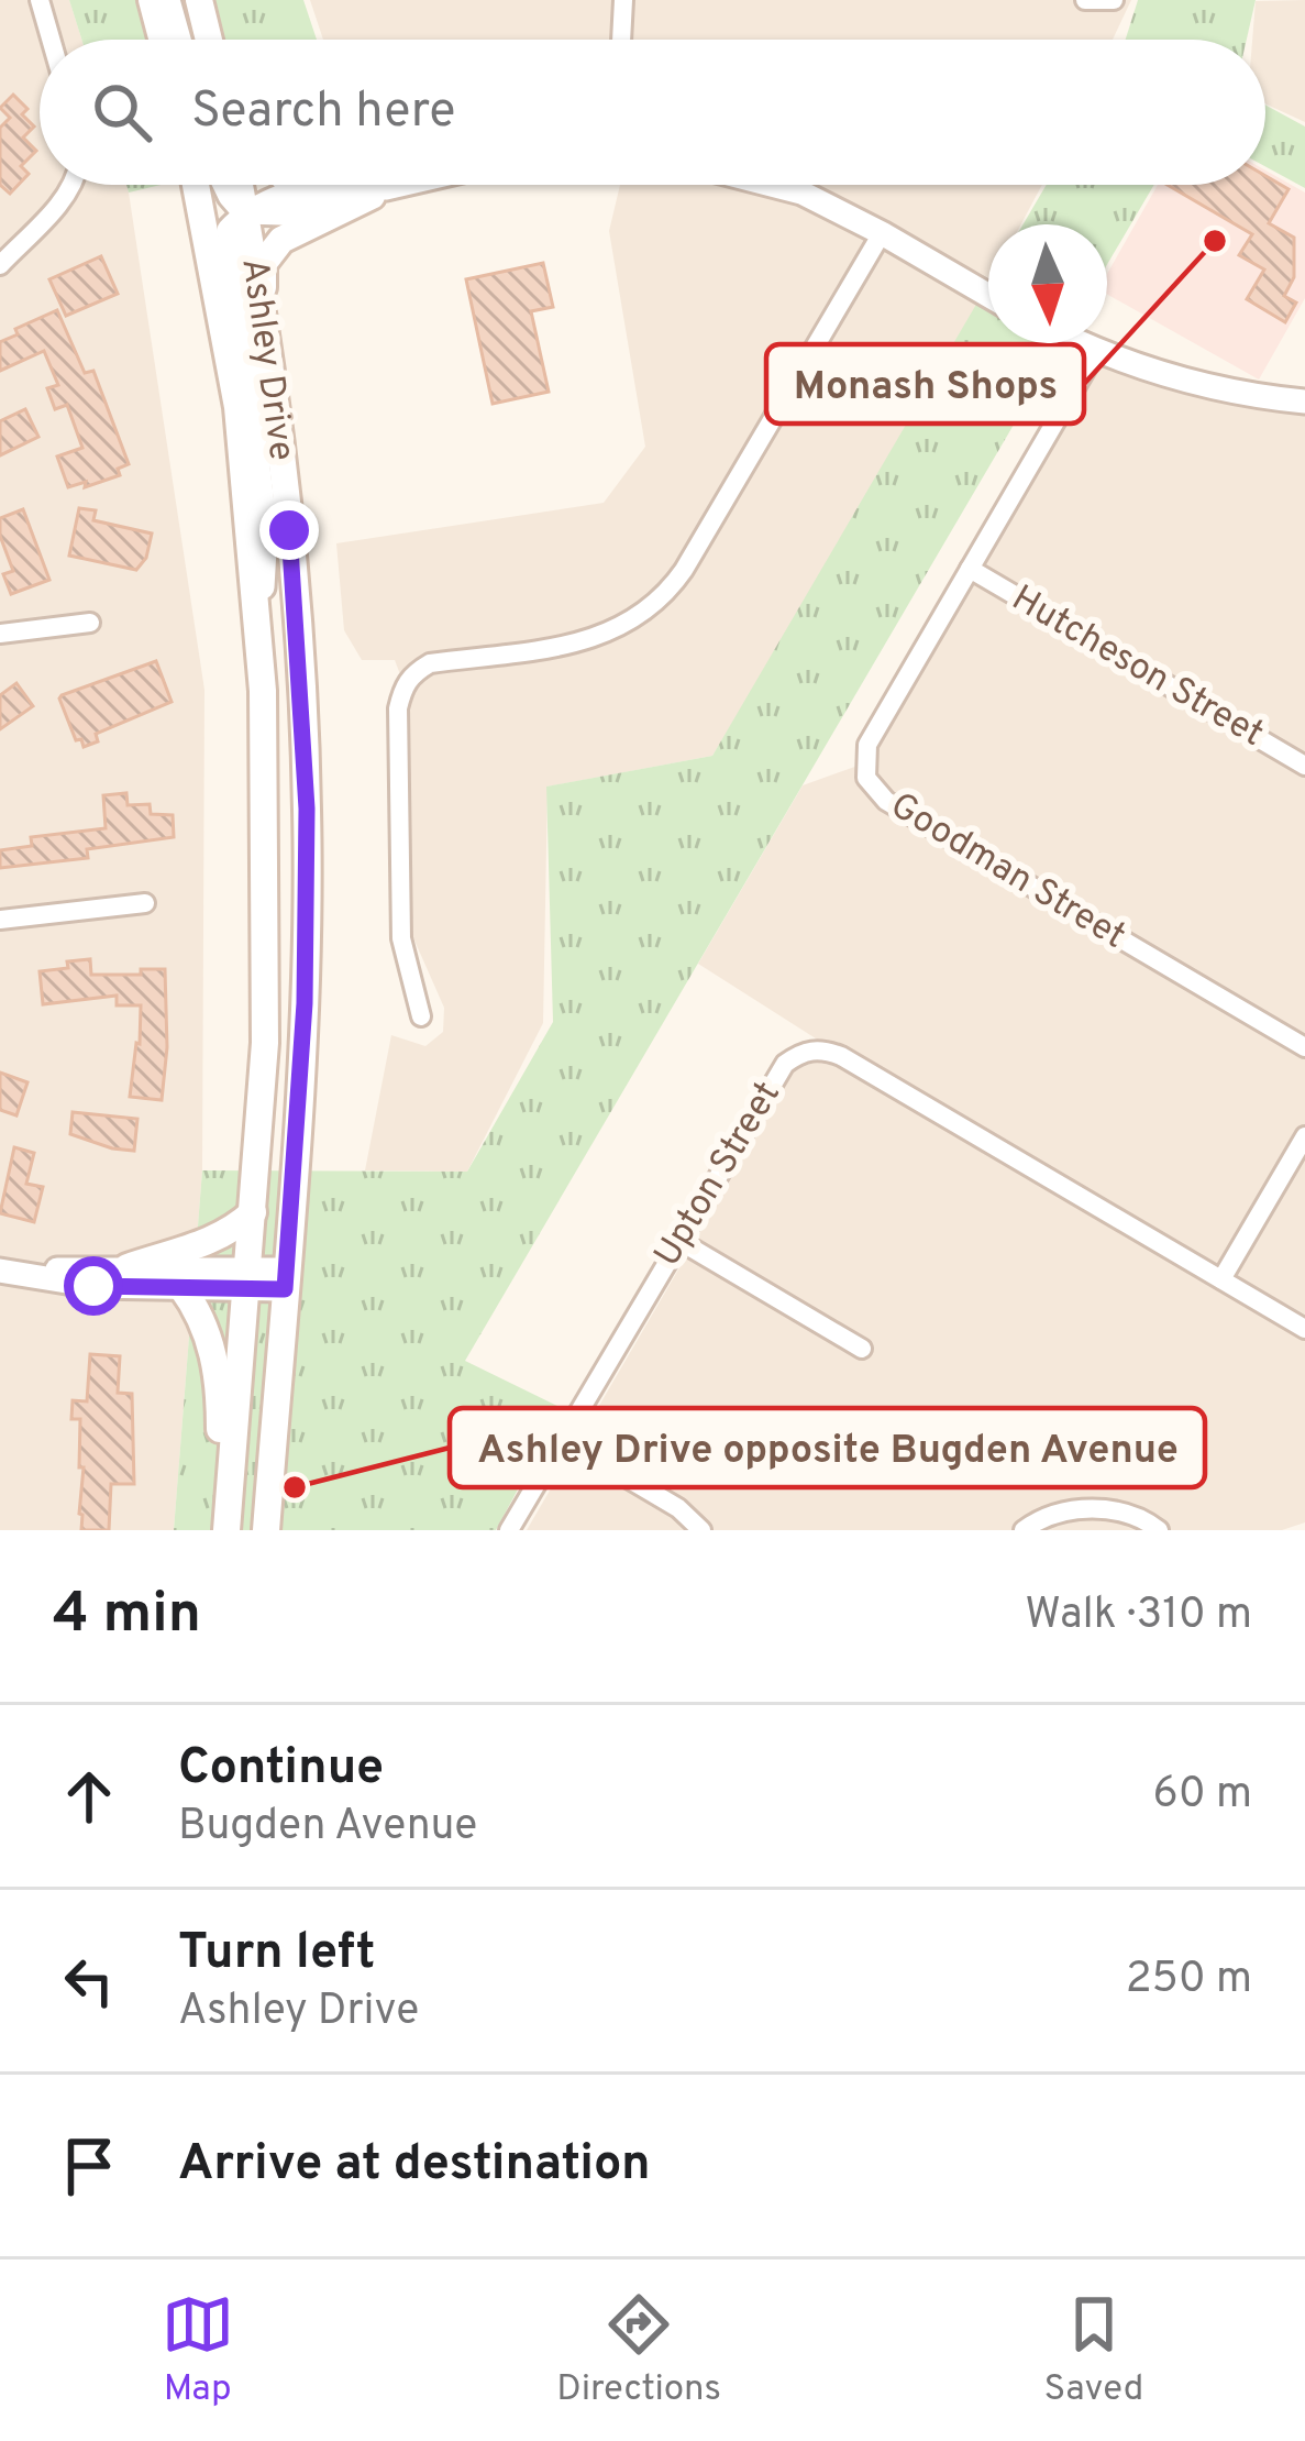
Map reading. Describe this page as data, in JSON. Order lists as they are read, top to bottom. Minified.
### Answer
{"streets":{"main road":["Ashley Drive"],"street":["Hutcheson Street","Goodman Street","Upton Street"]},"crossings":[["Hutcheson Street","Goodman Street"]],"places":["Monash Shops","Ashley Drive opposite Bugden Avenue"],"north":"bottom","page":{"search":"Search here","heading":["4 min","Walk · 310 m"],"list":[["Continue","Bugden Avenue","60 m"],["Turn left","Ashley Drive","250 m"],"Arrive at destination"],"nav":["Map","Directions","Saved"]}}
